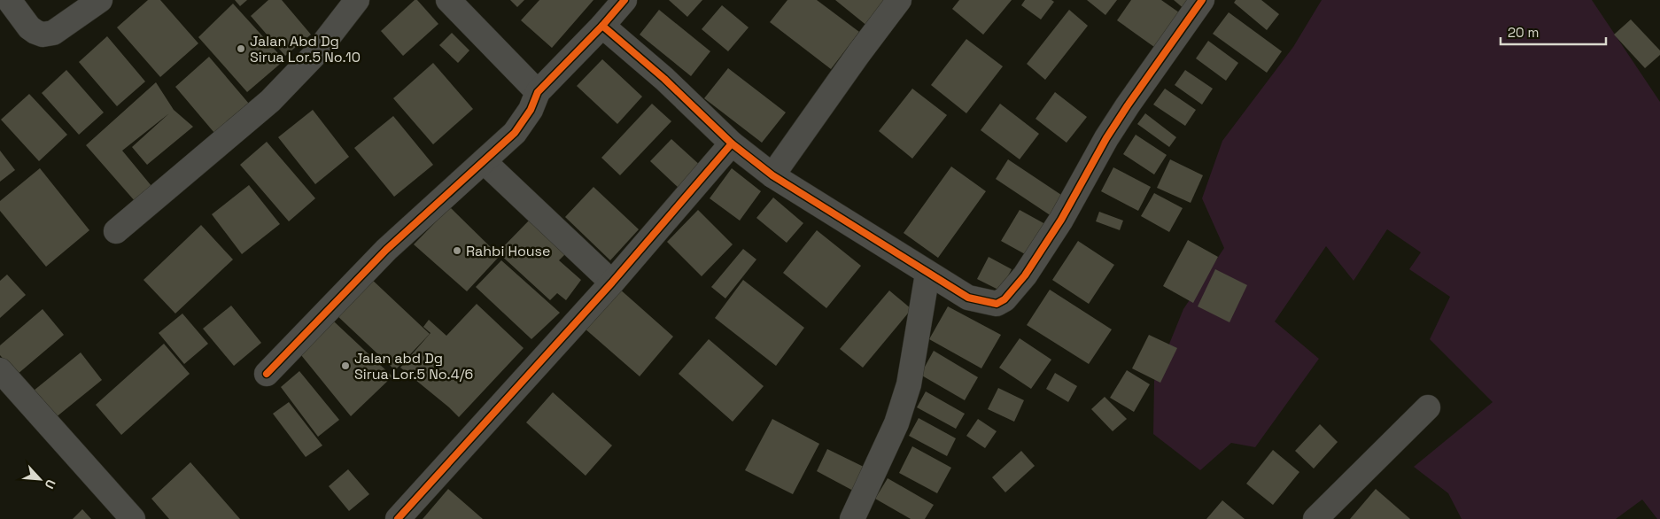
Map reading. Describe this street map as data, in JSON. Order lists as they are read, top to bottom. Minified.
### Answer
{"places":["Jalan Abd Dg Sirua Lor.5 No.10","Rahbi House","Jalan abd Dg Sirua Lor.5 No.4/6"],"scale_bar":"20 m","north":"bottom right"}
